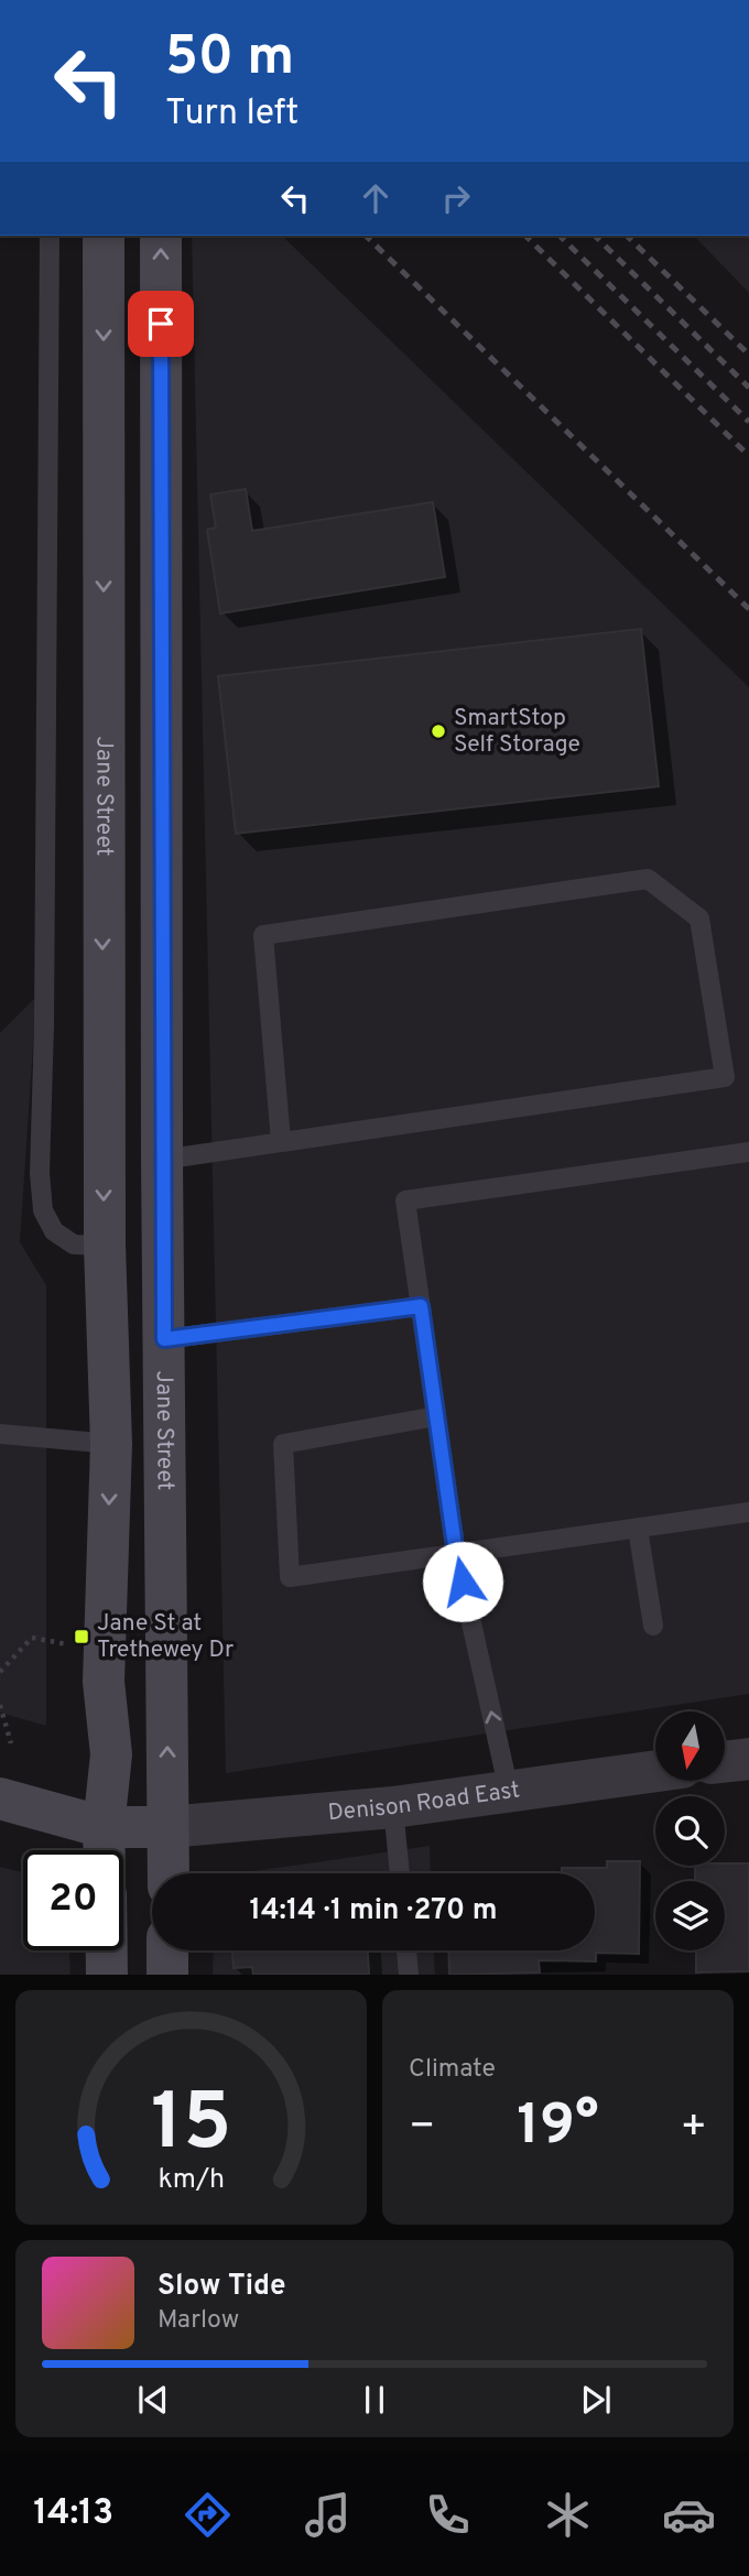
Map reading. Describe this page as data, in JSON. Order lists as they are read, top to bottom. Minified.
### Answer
{"streets":{"main road":["Jane Street"],"street":["Denison Road East"]},"crossings":[["Jane Street","Denison Road East"]],"places":{"other":["SmartStop Self Storage"],"transit":["Jane St at Trethewey Dr"]},"north":"bottom","page":{"turn":["50 m","Turn left"],"limit":"20","trip":"14:14 · 1 min · 270 m","tile":"Climate","heat":["−","19°","+"],"song":["Slow Tide","Marlow"],"tabs":"14:13","gauge":["15","km/h"]}}
